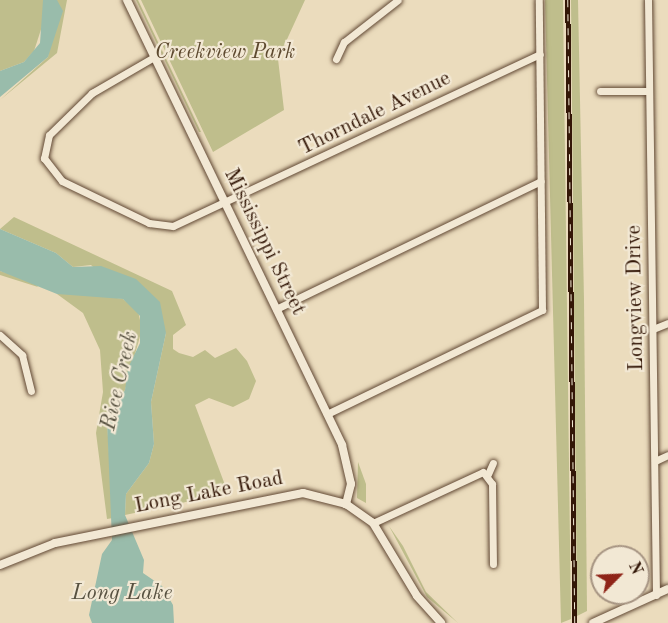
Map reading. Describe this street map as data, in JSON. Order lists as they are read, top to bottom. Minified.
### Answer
{"streets":{"street":["Thorndale Avenue","Mississippi Street","Longview Drive","Long Lake Road"]},"crossings":[["Thorndale Avenue","Mississippi Street"],["Mississippi Street","Long Lake Road"]],"water":["Rice Creek","Long Lake"],"parks":["Creekview Park"],"north":"top right"}
